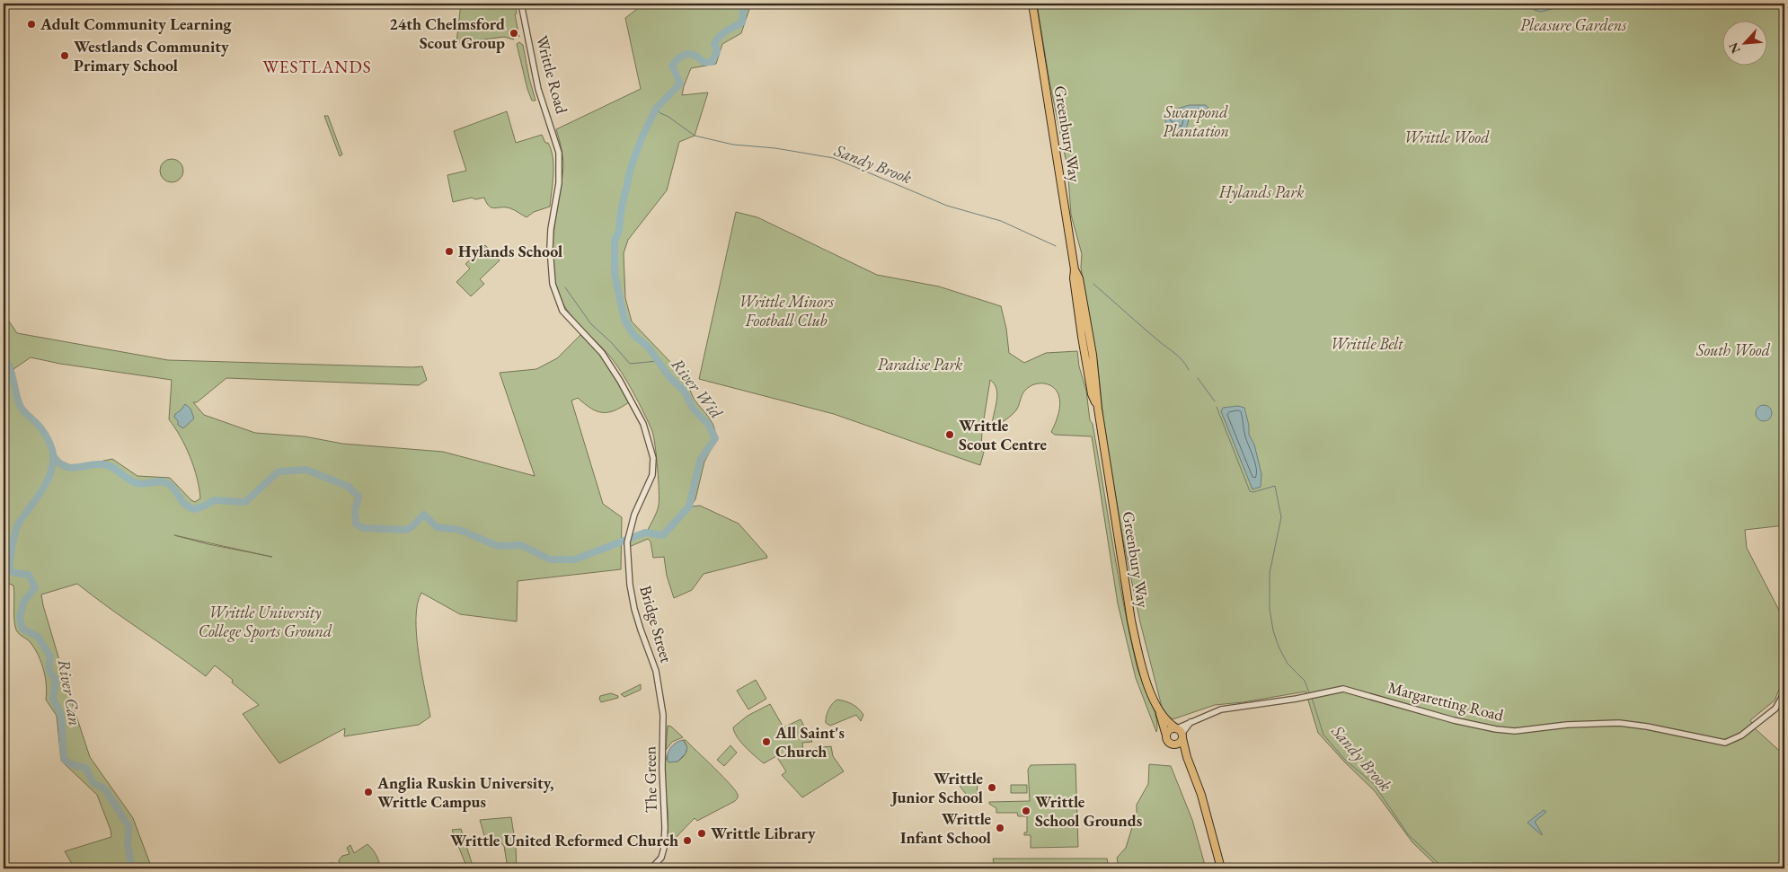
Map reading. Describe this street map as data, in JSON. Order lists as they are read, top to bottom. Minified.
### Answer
{"streets":{"highway":["Greenbury Way"],"street":["Writtle Road","Bridge Street","Margaretting Road","The Green"]},"crossings":[["Writtle Road","Bridge Street"],["Greenbury Way","Margaretting Road"],["Bridge Street","The Green"]],"districts":["WESTLANDS"],"water":["Sandy Brook","River Wid","River Can"],"parks":["Pleasure Gardens","Swanpond Plantation","Writtle Wood","Hylands Park","Writtle Minors Football Club","Writtle Belt","South Wood","Paradise Park","Writtle University College Sports Ground"],"places":["Adult Community Learning","24th Chelmsford Scout Group","Westlands Community Primary School","Hylands School","Writtle Scout Centre","All Saint's Church","Writtle Junior School","Anglia Ruskin University, Writtle Campus","Writtle School Grounds","Writtle Infant School","Writtle Library","Writtle United Reformed Church"],"north":"bottom left"}
